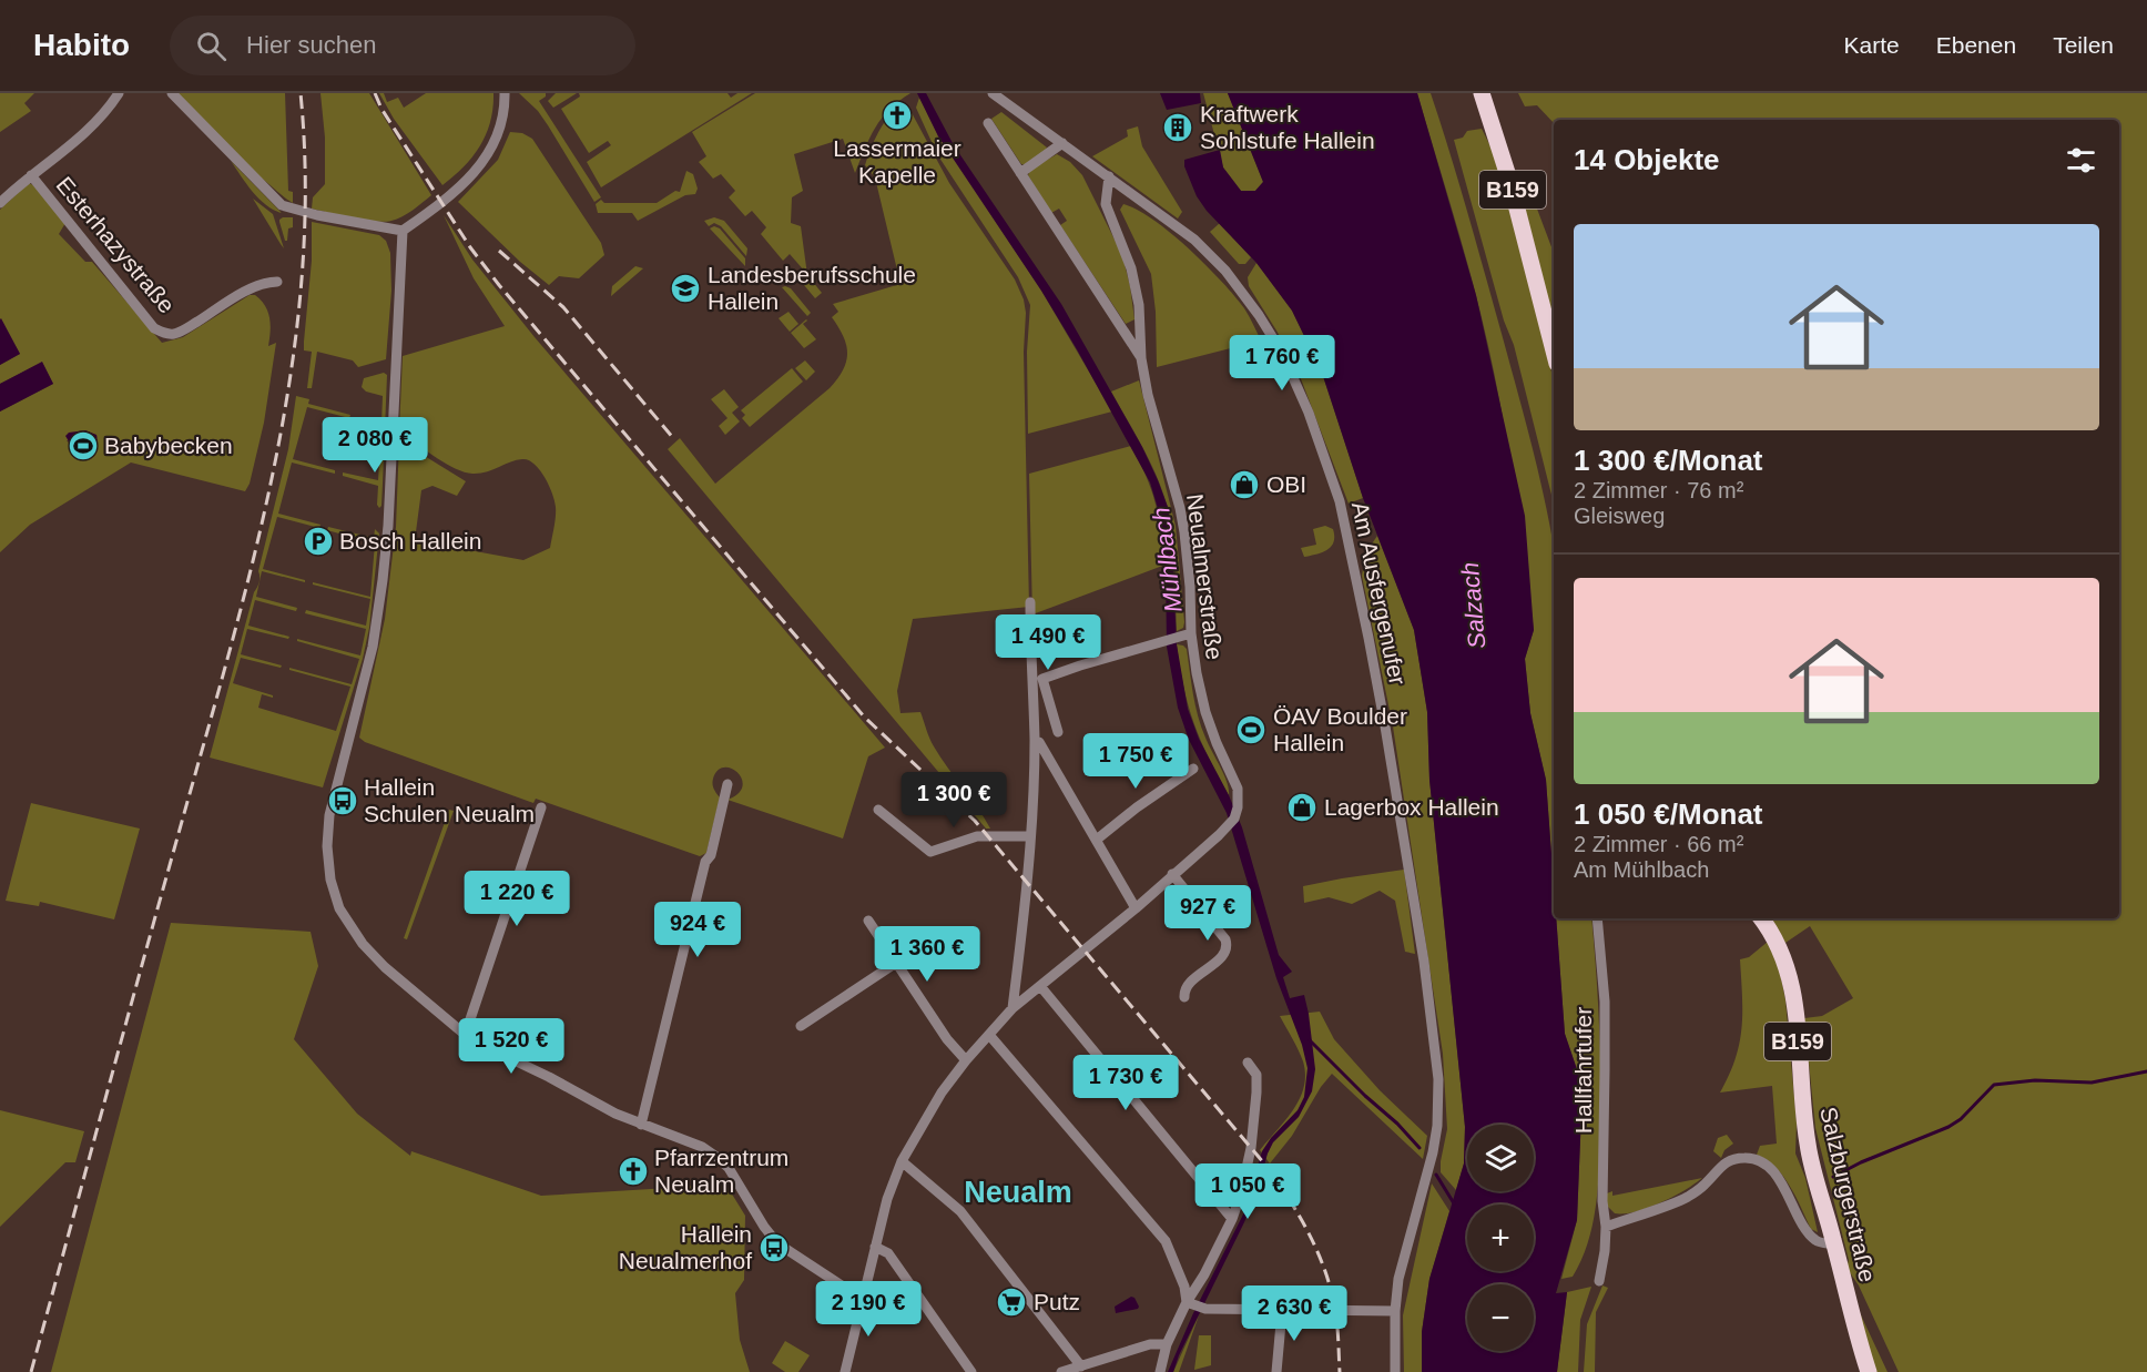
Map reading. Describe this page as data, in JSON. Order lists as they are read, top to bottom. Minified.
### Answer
{"streets":{"main road":["B159","Salzburgerstraße"],"street":["Esterhazystraße","Neualmerstraße","Am Ausfergenufer","Hallfahrtufer"]},"crossings":[["Neualmerstraße","Am Ausfergenufer"]],"districts":["Neualm"],"water":["Mühlbach","Salzach"],"places":{"church":["Lassermaier Kapelle","Pfarrzentrum Neualm"],"building":["Kraftwerk Sohlstufe Hallein"],"school or university":["Landesberufsschule Hallein"],"sports":["Babybecken","ÖAV Boulder Hallein"],"shop":["OBI","Lagerbox Hallein"],"parking":["Bosch Hallein"],"bus stop":["Hallein Schulen Neualm","Hallein Neualmerhof"],"supermarket":["Putz"]},"page":{"header":"Habito","search":"Hier suchen","nav":["Karte","Ebenen","Teilen"],"heading":"14 Objekte","list":[{"name":"1 300 €/Monat","note":"2 Zimmer · 76 m² · Gleisweg"},{"name":"1 050 €/Monat","note":"2 Zimmer · 66 m² · Am Mühlbach"}],"price":["1 760 €","2 080 €","1 490 €","1 750 €","1 300 €","1 220 €","927 €","924 €","1 360 €","1 520 €","1 730 €","1 050 €","2 190 €","2 630 €"],"map_buttons":["+","−"]}}
